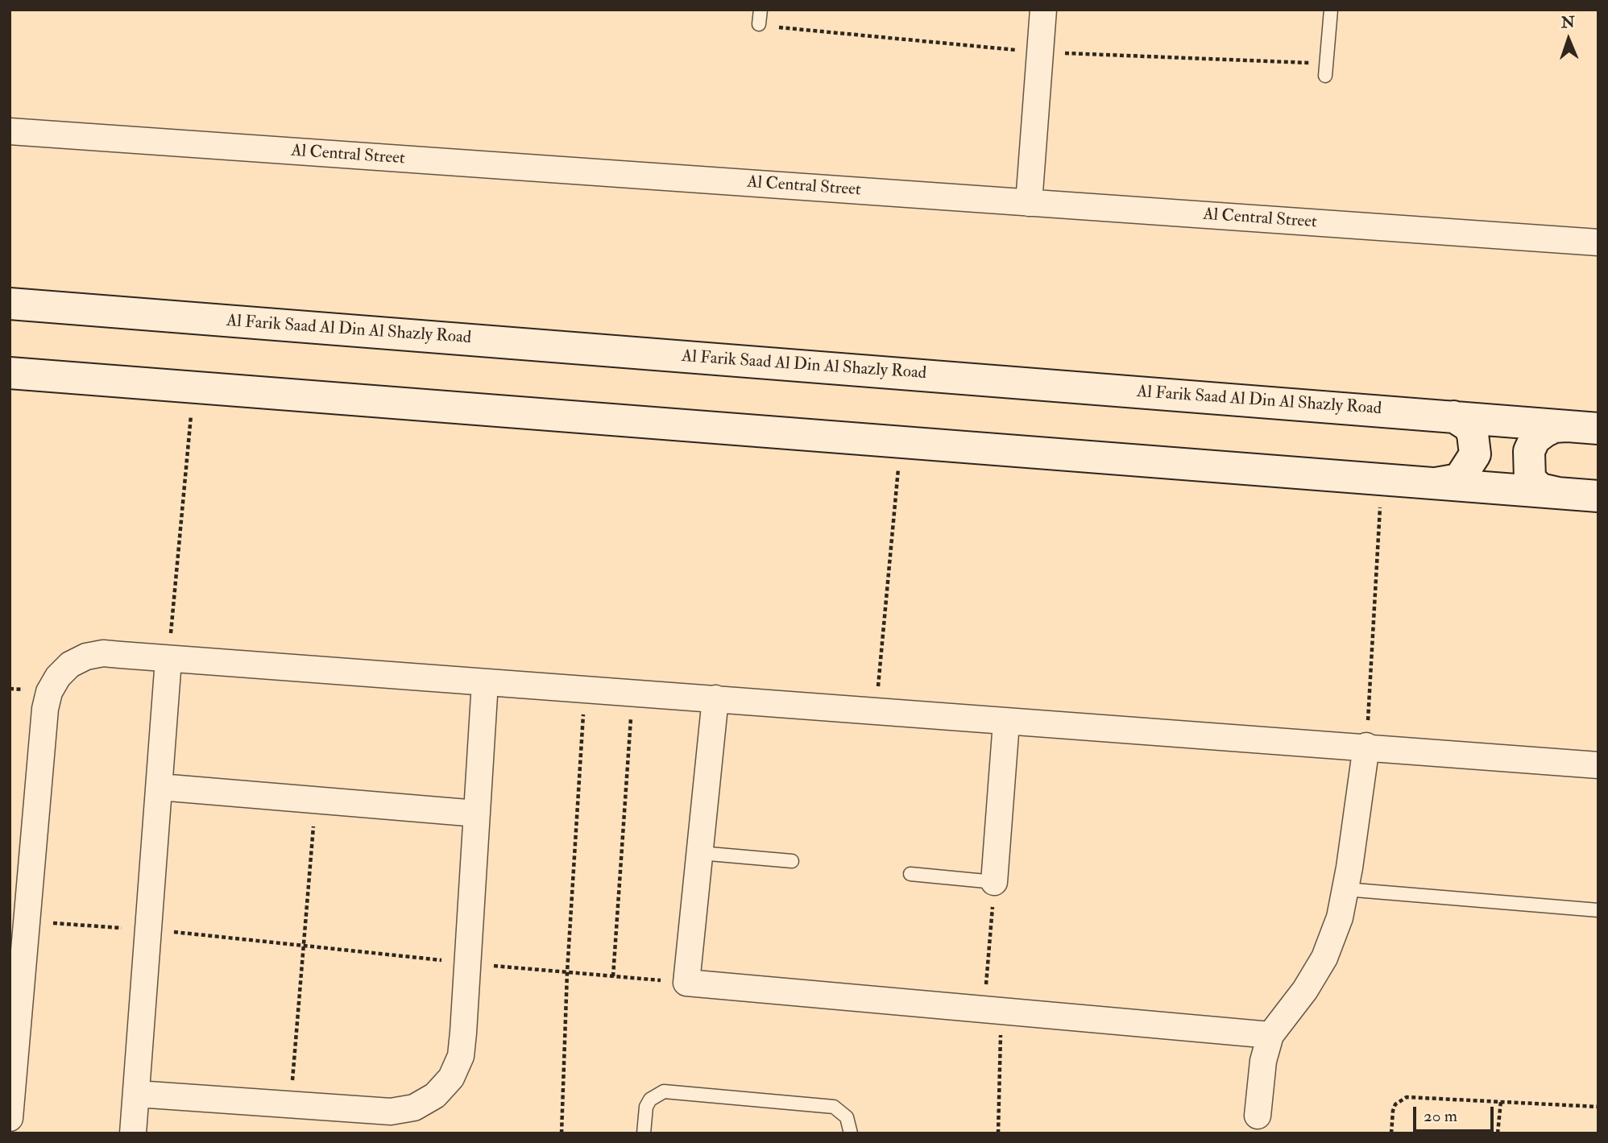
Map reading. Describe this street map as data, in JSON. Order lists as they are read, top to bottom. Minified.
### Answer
{"streets":{"street":["Al Central Street","Al Farik Saad Al Din Al Shazly Road"]},"scale_bar":"20 m","north":"top"}
